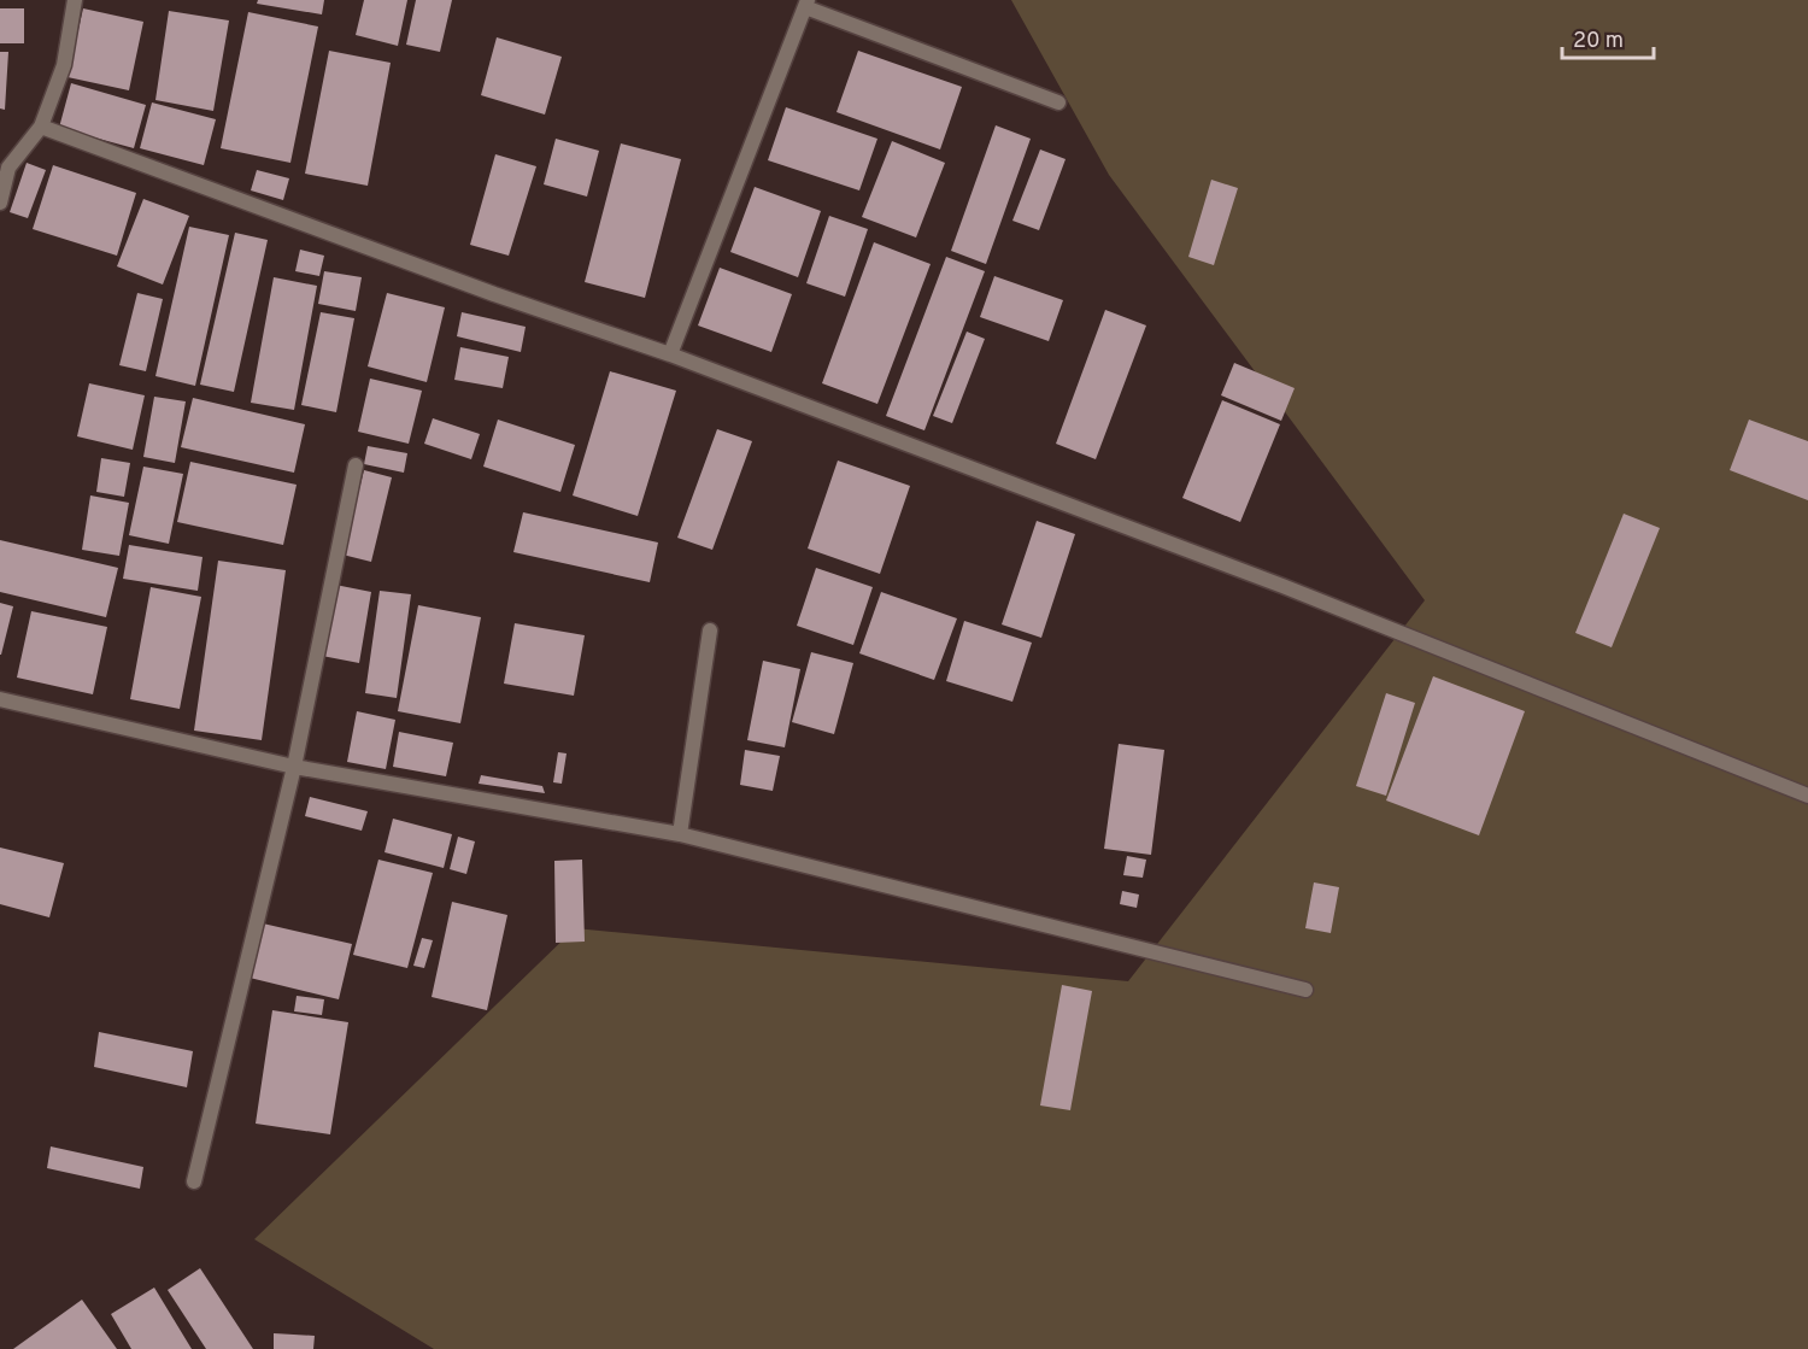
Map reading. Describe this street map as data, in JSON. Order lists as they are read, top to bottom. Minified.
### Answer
{"scale_bar":"20 m"}
